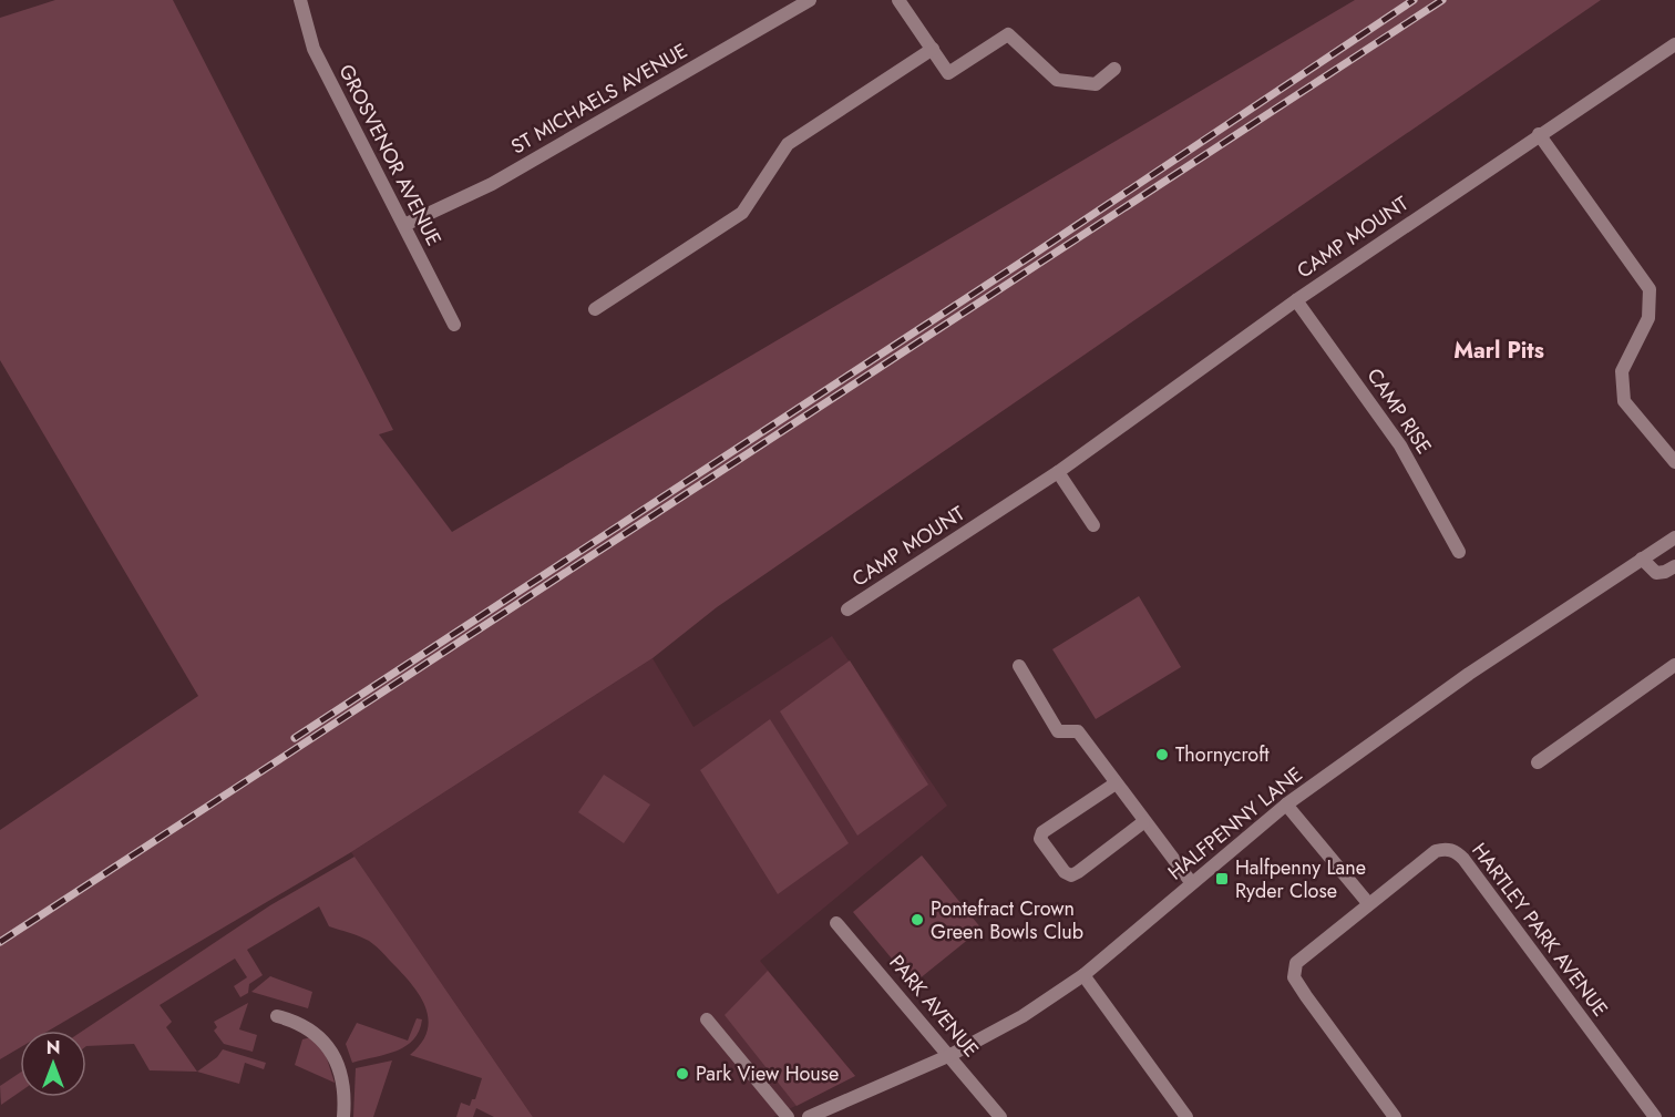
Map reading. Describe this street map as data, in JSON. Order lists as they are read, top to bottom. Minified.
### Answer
{"streets":{"street":["ST MICHAELS AVENUE","GROSVENOR AVENUE","CAMP MOUNT","CAMP RISE","HALFPENNY LANE","HARTLEY PARK AVENUE","PARK AVENUE"]},"crossings":[["ST MICHAELS AVENUE","GROSVENOR AVENUE"],["CAMP MOUNT","CAMP RISE"],["HALFPENNY LANE","PARK AVENUE"]],"districts":["Marl Pits"],"places":{"other":["Thornycroft","Pontefract Crown Green Bowls Club","Park View House"],"transit":["Halfpenny Lane Ryder Close"]},"north":"top"}
